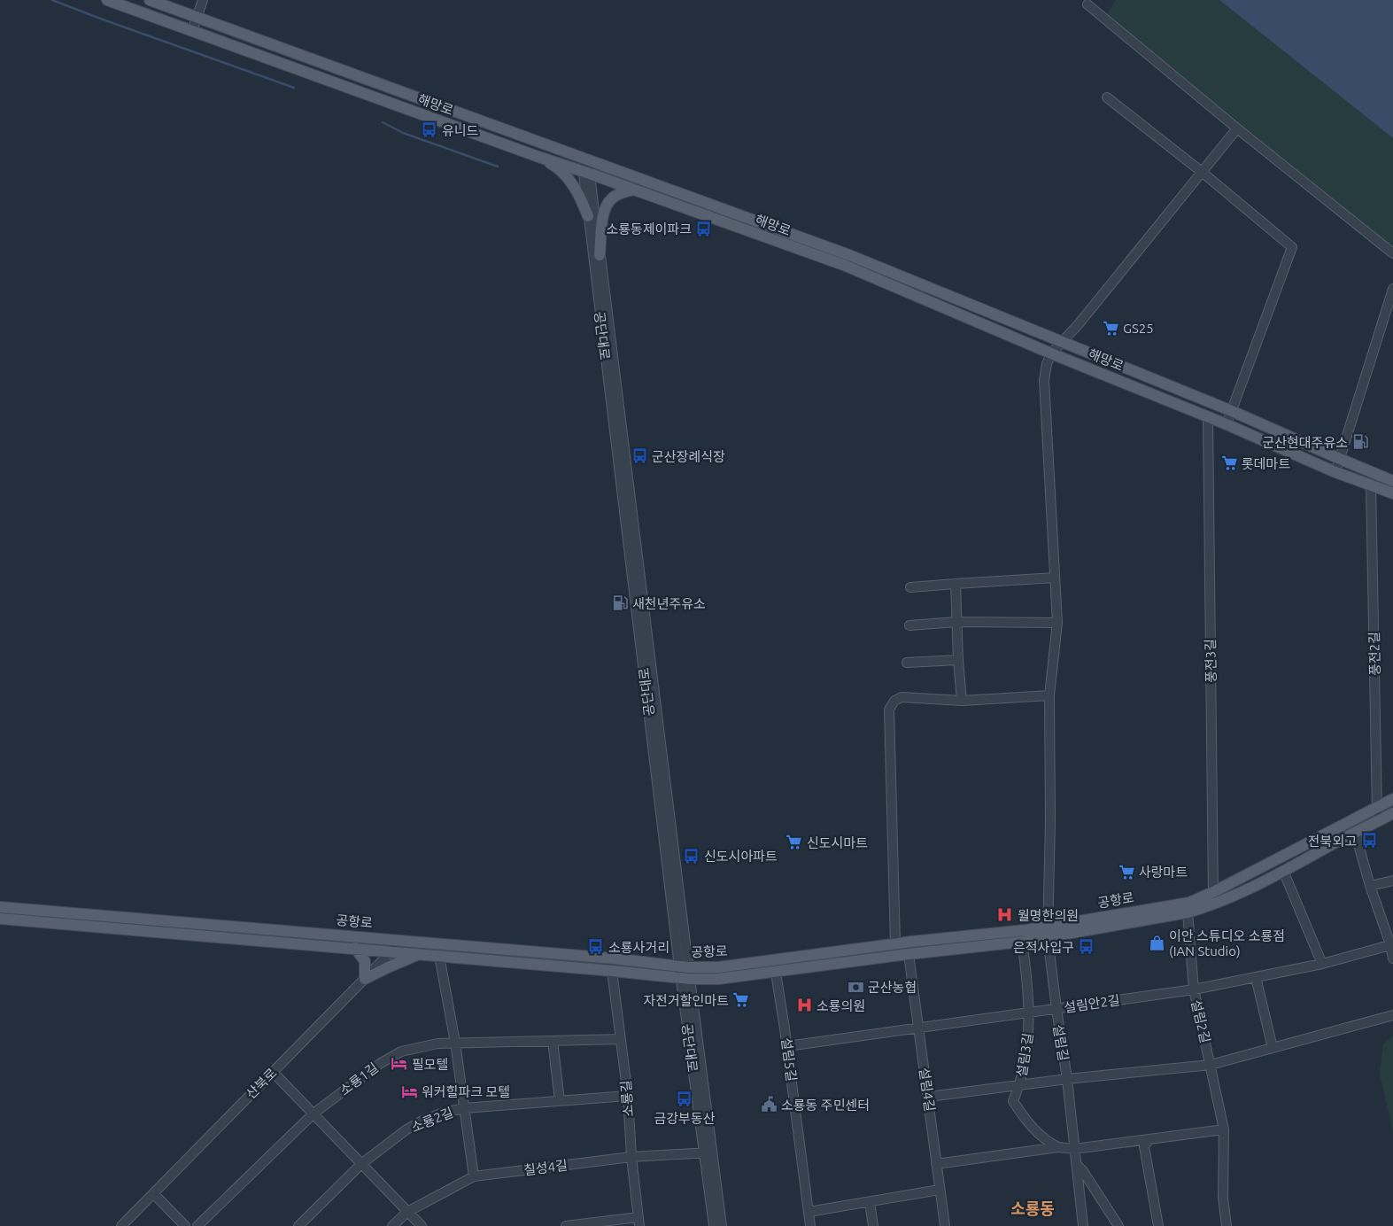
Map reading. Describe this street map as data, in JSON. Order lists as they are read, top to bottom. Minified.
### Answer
{"streets":{"main road":["해망로","공항로"],"street":["공단대로","풍전2길","풍전3길","설림안2길","설림2길","설림길","설림3길","설림5길","소룡1길","산북로","설림4길","소룡길","소룡2길","칠성4길"]},"crossings":[["해망로","공단대로"],["해망로","풍전2길"],["해망로","풍전3길"],["해망로","설림길"],["공단대로","공항로"],["공단대로","칠성4길"],["풍전2길","공항로"],["풍전3길","공항로"],["공항로","설림2길"],["공항로","설림길"],["공항로","설림3길"],["공항로","설림5길"],["공항로","산북로"],["공항로","설림4길"],["공항로","소룡길"],["설림안2길","설림2길"],["설림안2길","설림길"],["설림안2길","설림3길"],["설림안2길","설림5길"],["설림안2길","설림4길"],["소룡1길","소룡길"],["소룡길","소룡2길"],["소룡길","칠성4길"]],"districts":["소룡동"],"places":{"bus stop":["유니드","소룡동제이파크","군산장례식장","전북외고","신도시아파트","소룡사거리","은적사입구","금강부동산"],"supermarket":["GS25","롯데마트","신도시마트","사랑마트","자전거할인마트"],"fuel station":["군산현대주유소","새천년주유소"],"hospital":["월명한의원","소룡의원"],"shop":["이안 스튜디오 소룡점 (IAN Studio)"],"bank":["군산농협"],"hotel":["필모텔","워커힐파크 모텔"],"public building":["소룡동 주민센터"]}}
